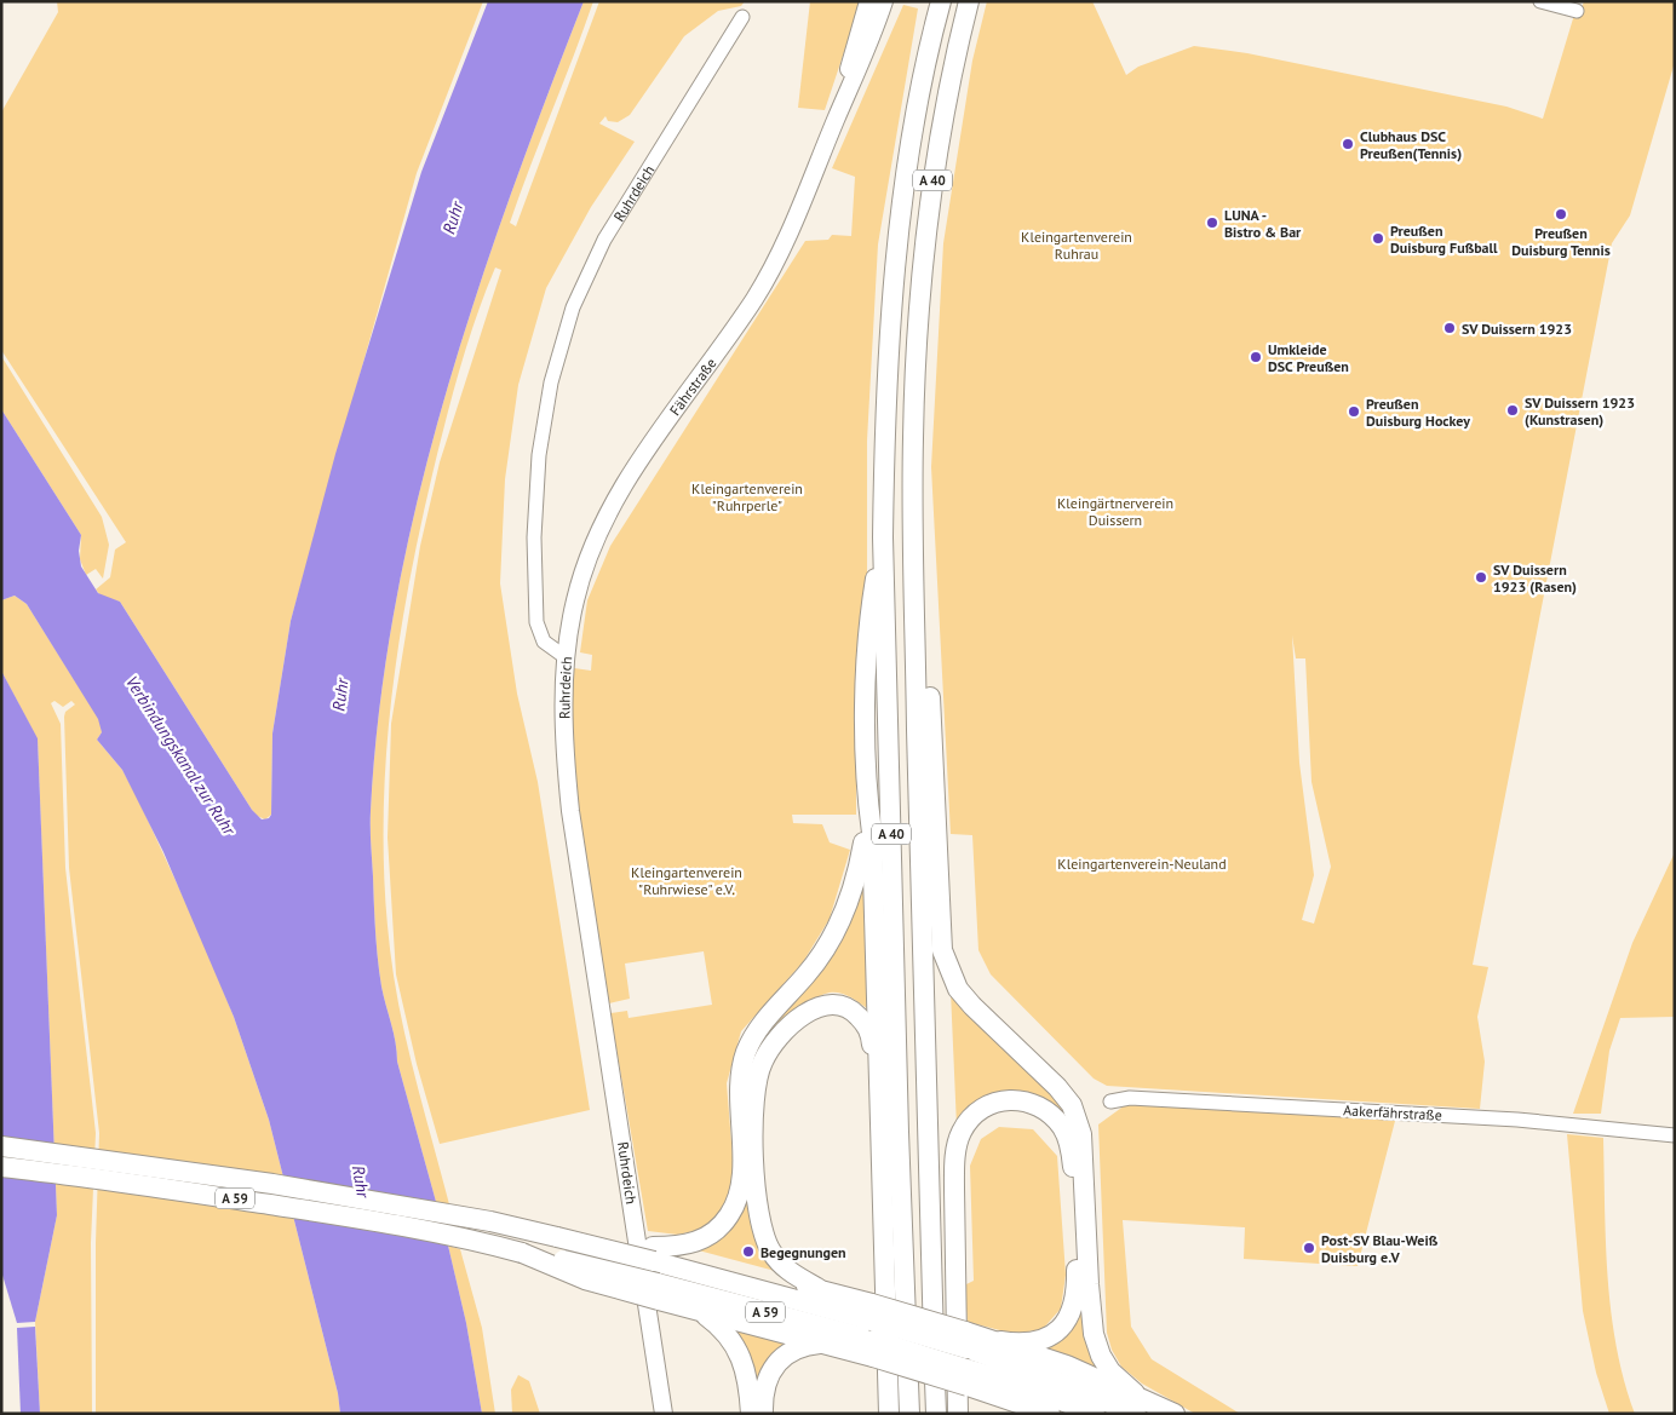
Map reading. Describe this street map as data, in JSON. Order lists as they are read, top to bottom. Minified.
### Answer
{"streets":{"highway":["A 40","A 59"],"main road":["Ruhrdeich","Fährstraße"],"street":["Aakerfährstraße"]},"crossings":[["Ruhrdeich","Fährstraße"]],"water":["Ruhr","Verbindungskanal zur Ruhr"],"parks":["Kleingartenverein Ruhrau","Kleingartenverein \"Ruhrperle\"","Kleingärtnerverein Duissern","Kleingartenverein-Neuland","Kleingartenverein \"Ruhrwiese\" e.V."],"places":["Clubhaus DSC Preußen(Tennis)","Preußen Duisburg Tennis","LUNA - Bistro & Bar","Preußen Duisburg Fußball","SV Duissern 1923","Umkleide DSC Preußen","SV Duissern 1923 (Kunstrasen)","Preußen Duisburg Hockey","SV Duissern 1923 (Rasen)","Post-SV Blau-Weiß Duisburg e.V","Begegnungen"]}
